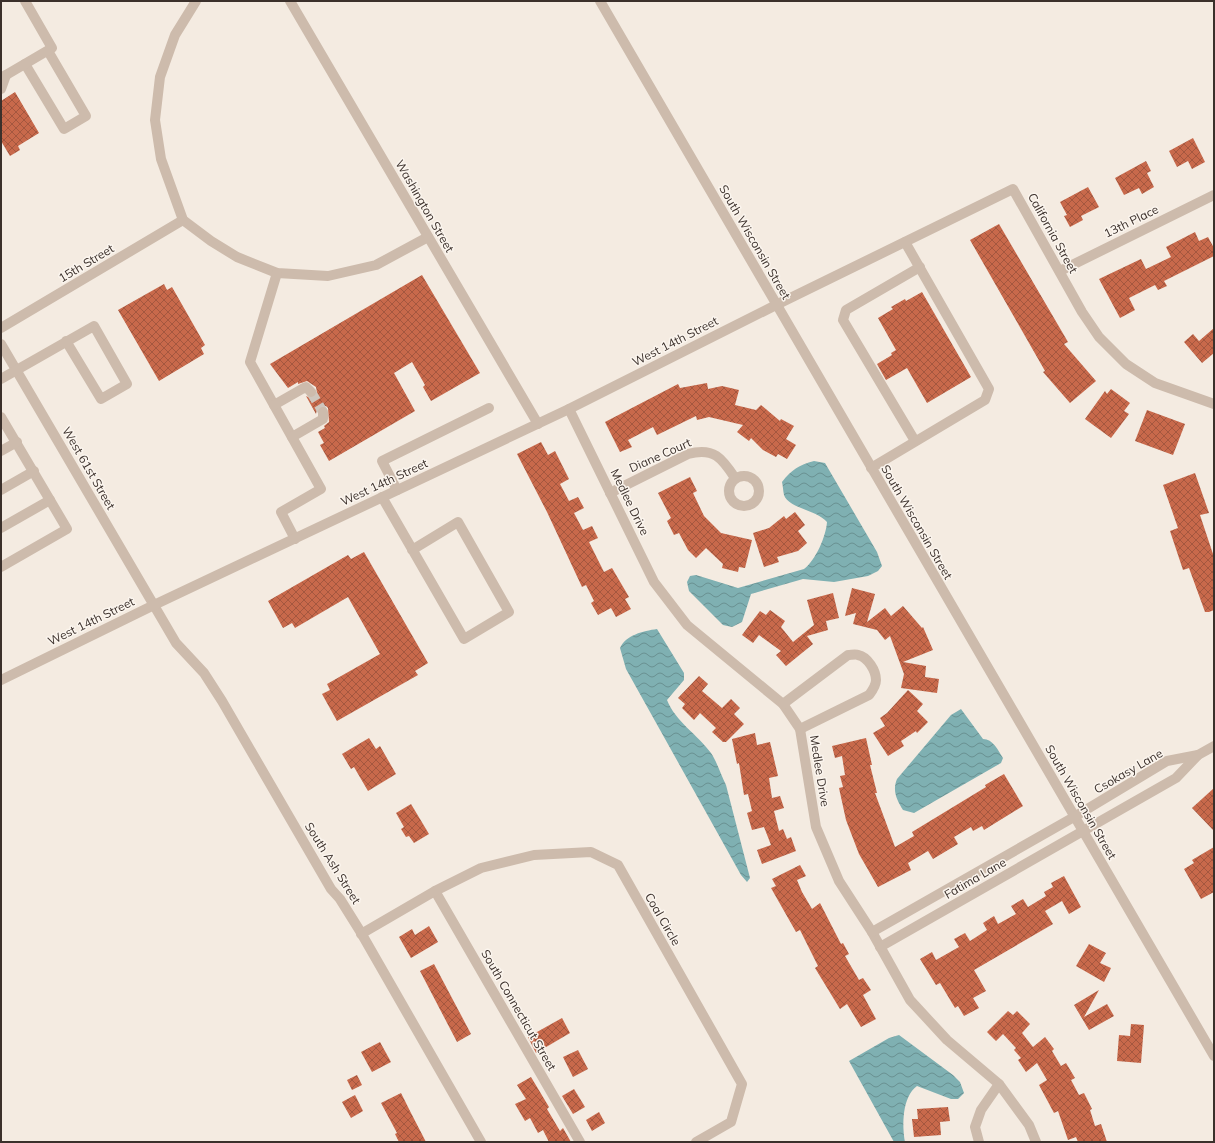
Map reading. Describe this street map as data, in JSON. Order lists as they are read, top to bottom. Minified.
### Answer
{"streets":{"street":["Washington Street","13th Place","California Street","South Wisconsin Street","15th Street","West 14th Street","Diane Court","West 61st Street","Medlee Drive","Csokasy Lane","South Ash Street","Fatima Lane","Coal Circle","South Connecticut Street"]},"crossings":[["Washington Street","West 14th Street"],["13th Place","California Street"],["California Street","South Wisconsin Street"],["California Street","West 14th Street"],["South Wisconsin Street","West 14th Street"],["South Wisconsin Street","Csokasy Lane"],["South Wisconsin Street","Fatima Lane"],["West 14th Street","West 61st Street"],["West 14th Street","Medlee Drive"],["West 14th Street","South Ash Street"],["Diane Court","Medlee Drive"],["West 61st Street","South Ash Street"],["Medlee Drive","Fatima Lane"],["Csokasy Lane","Fatima Lane"],["South Ash Street","Coal Circle"],["Coal Circle","South Connecticut Street"]]}
